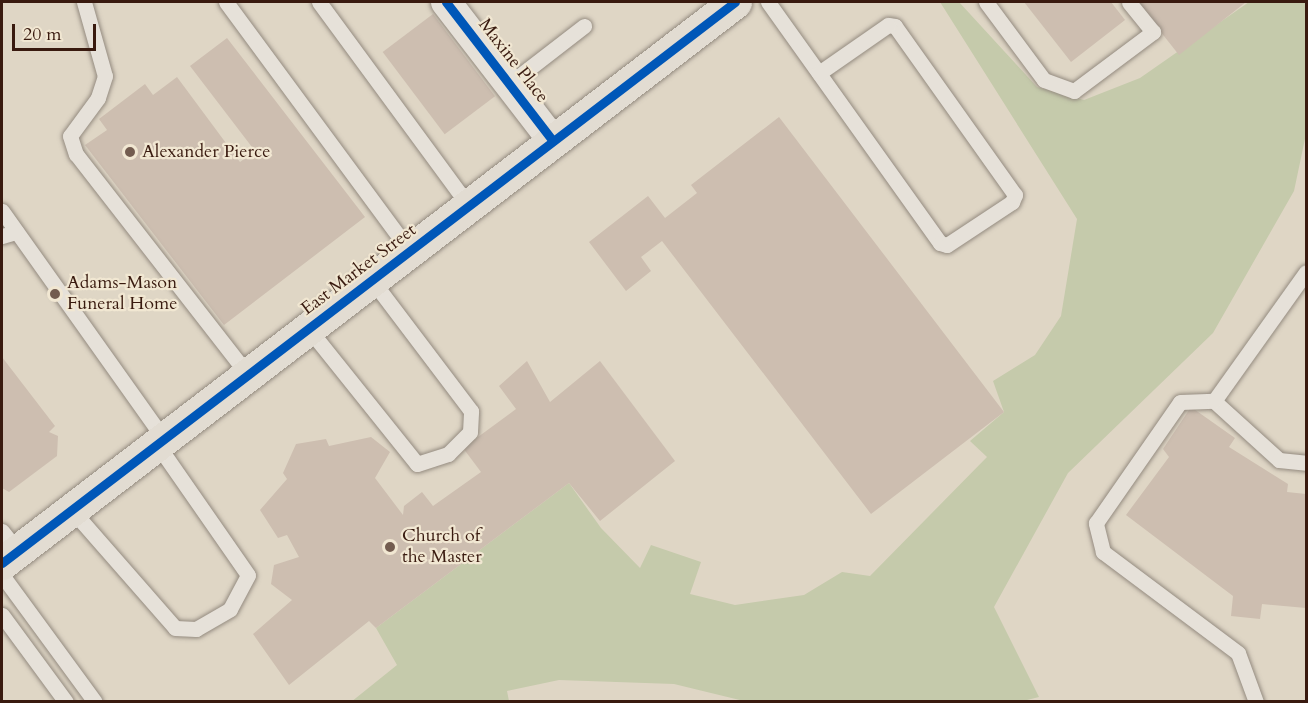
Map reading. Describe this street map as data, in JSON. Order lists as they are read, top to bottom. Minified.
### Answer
{"streets":{"main road":["East Market Street"],"street":["Maxine Place"]},"crossings":[["Maxine Place","East Market Street"]],"places":["Alexander Pierce","Adams-Mason Funeral Home","Church of the Master"],"scale_bar":"20 m"}
